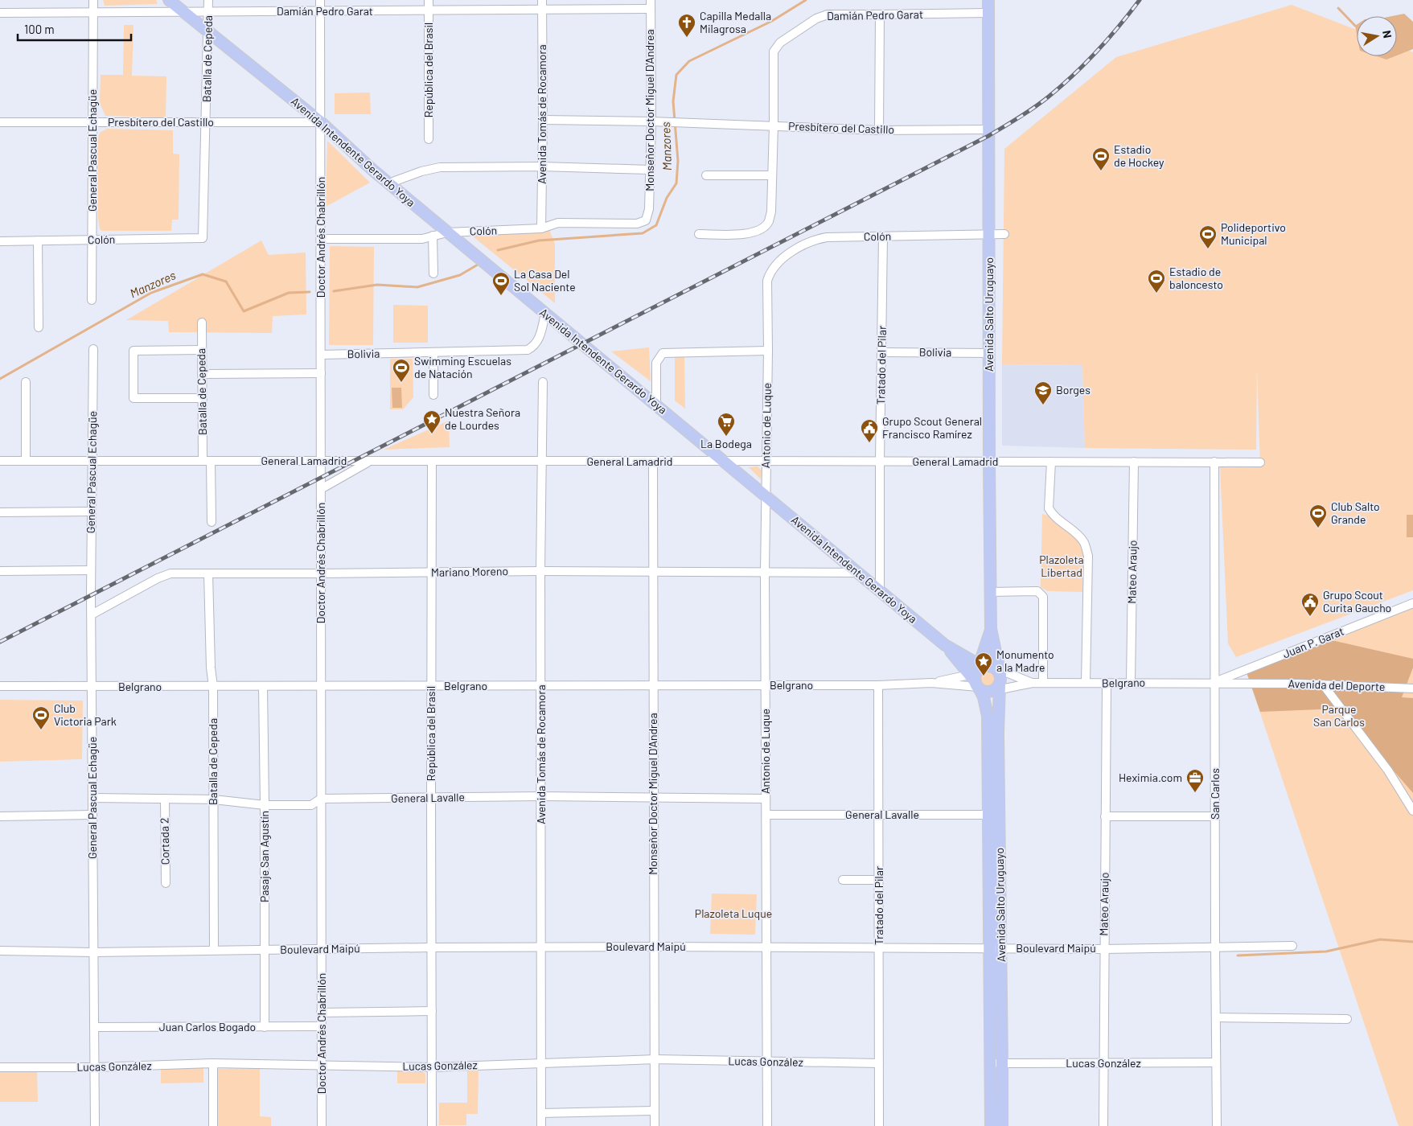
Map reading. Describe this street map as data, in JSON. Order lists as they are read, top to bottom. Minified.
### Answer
{"streets":{"main road":["Avenida Intendente Gerardo Yoya","Avenida Salto Uruguayo"],"street":["Damián Pedro Garat","Batalla de Cepeda","República del Brasil","Monseñor Doctor Miguel D'Andrea","Avenida Tomás de Rocamora","Presbítero del Castillo","General Pascual Echagüe","Colón","Doctor Andrés Chabrillón","Bolivia","Tratado del Pilar","Antonio de Luque","General Lamadrid","Mariano Moreno","Mateo Araujo","Juan P. Garat","Belgrano","Avenida del Deporte","San Carlos","General Lavalle","Cortada 2","Pasaje San Agustín","Boulevard Maipú","Juan Carlos Bogado","Lucas González"]},"crossings":[["Damián Pedro Garat","Batalla de Cepeda"],["Damián Pedro Garat","República del Brasil"],["Damián Pedro Garat","Monseñor Doctor Miguel D'Andrea"],["Damián Pedro Garat","Avenida Tomás de Rocamora"],["Damián Pedro Garat","Presbítero del Castillo"],["Damián Pedro Garat","General Pascual Echagüe"],["Damián Pedro Garat","Avenida Intendente Gerardo Yoya"],["Damián Pedro Garat","Doctor Andrés Chabrillón"],["Damián Pedro Garat","Avenida Salto Uruguayo"],["Batalla de Cepeda","Presbítero del Castillo"],["Batalla de Cepeda","Avenida Intendente Gerardo Yoya"],["Batalla de Cepeda","Colón"],["Batalla de Cepeda","General Lamadrid"],["Batalla de Cepeda","Mariano Moreno"],["Batalla de Cepeda","Belgrano"],["Batalla de Cepeda","General Lavalle"],["Batalla de Cepeda","Boulevard Maipú"],["República del Brasil","General Lamadrid"],["República del Brasil","Mariano Moreno"],["República del Brasil","Belgrano"],["República del Brasil","General Lavalle"],["República del Brasil","Boulevard Maipú"],["República del Brasil","Lucas González"],["Monseñor Doctor Miguel D'Andrea","Presbítero del Castillo"],["Monseñor Doctor Miguel D'Andrea","Colón"],["Monseñor Doctor Miguel D'Andrea","General Lamadrid"],["Monseñor Doctor Miguel D'Andrea","Mariano Moreno"],["Monseñor Doctor Miguel D'Andrea","Belgrano"],["Monseñor Doctor Miguel D'Andrea","General Lavalle"],["Monseñor Doctor Miguel D'Andrea","Boulevard Maipú"],["Monseñor Doctor Miguel D'Andrea","Lucas González"],["Avenida Tomás de Rocamora","Colón"],["Avenida Tomás de Rocamora","General Lamadrid"],["Avenida Tomás de Rocamora","Mariano Moreno"],["Avenida Tomás de Rocamora","Belgrano"],["Avenida Tomás de Rocamora","General Lavalle"],["Avenida Tomás de Rocamora","Boulevard Maipú"],["Avenida Tomás de Rocamora","Lucas González"],["Presbítero del Castillo","General Pascual Echagüe"],["Presbítero del Castillo","Avenida Intendente Gerardo Yoya"],["Presbítero del Castillo","Doctor Andrés Chabrillón"],["Presbítero del Castillo","Avenida Salto Uruguayo"],["General Pascual Echagüe","Colón"],["General Pascual Echagüe","General Lamadrid"],["General Pascual Echagüe","Mariano Moreno"],["General Pascual Echagüe","Belgrano"],["General Pascual Echagüe","General Lavalle"],["General Pascual Echagüe","Boulevard Maipú"],["General Pascual Echagüe","Juan Carlos Bogado"],["General Pascual Echagüe","Lucas González"],["Avenida Intendente Gerardo Yoya","Colón"],["Avenida Intendente Gerardo Yoya","Doctor Andrés Chabrillón"],["Avenida Intendente Gerardo Yoya","Avenida Salto Uruguayo"],["Avenida Intendente Gerardo Yoya","Bolivia"],["Avenida Intendente Gerardo Yoya","Tratado del Pilar"],["Avenida Intendente Gerardo Yoya","Antonio de Luque"],["Avenida Intendente Gerardo Yoya","General Lamadrid"],["Avenida Intendente Gerardo Yoya","Mariano Moreno"],["Avenida Intendente Gerardo Yoya","Belgrano"],["Colón","Doctor Andrés Chabrillón"],["Colón","Avenida Salto Uruguayo"],["Colón","Tratado del Pilar"],["Colón","Antonio de Luque"],["Doctor Andrés Chabrillón","Bolivia"],["Doctor Andrés Chabrillón","General Lamadrid"],["Doctor Andrés Chabrillón","Mariano Moreno"],["Doctor Andrés Chabrillón","Belgrano"],["Doctor Andrés Chabrillón","General Lavalle"],["Doctor Andrés Chabrillón","Boulevard Maipú"],["Doctor Andrés Chabrillón","Juan Carlos Bogado"],["Doctor Andrés Chabrillón","Lucas González"],["Avenida Salto Uruguayo","Bolivia"],["Avenida Salto Uruguayo","General Lamadrid"],["Avenida Salto Uruguayo","Belgrano"],["Avenida Salto Uruguayo","General Lavalle"],["Avenida Salto Uruguayo","Boulevard Maipú"],["Avenida Salto Uruguayo","Lucas González"],["Bolivia","Tratado del Pilar"],["Tratado del Pilar","General Lamadrid"],["Tratado del Pilar","Belgrano"],["Tratado del Pilar","General Lavalle"],["Tratado del Pilar","Boulevard Maipú"],["Tratado del Pilar","Lucas González"],["Antonio de Luque","General Lamadrid"],["Antonio de Luque","Mariano Moreno"],["Antonio de Luque","Belgrano"],["Antonio de Luque","General Lavalle"],["Antonio de Luque","Boulevard Maipú"],["Antonio de Luque","Lucas González"],["General Lamadrid","Mateo Araujo"],["General Lamadrid","San Carlos"],["Mateo Araujo","Belgrano"],["Mateo Araujo","Boulevard Maipú"],["Mateo Araujo","Lucas González"],["Juan P. Garat","Belgrano"],["Juan P. Garat","San Carlos"],["Belgrano","Avenida del Deporte"],["Belgrano","San Carlos"],["Belgrano","Pasaje San Agustín"],["San Carlos","Boulevard Maipú"],["San Carlos","Lucas González"],["General Lavalle","Cortada 2"],["General Lavalle","Pasaje San Agustín"],["Pasaje San Agustín","Boulevard Maipú"],["Pasaje San Agustín","Juan Carlos Bogado"]],"water":["Manzores"],"parks":["Plazoleta Libertad","Parque San Carlos","Plazoleta Luque"],"places":{"church":["Capilla Medalla Milagrosa"],"sports":["Estadio de Hockey","Polideportivo Municipal","Estadio de baloncesto","La Casa Del Sol Naciente","Swimming Escuelas de Natación","Club Salto Grande","Club Victoria Park"],"school or university":["Borges"],"place":["Nuestra Señora de Lourdes","Monumento a la Madre"],"supermarket":["La Bodega"],"public building":["Grupo Scout General Francisco Ramírez","Grupo Scout Curita Gaucho"],"office":["Heximia.com"]},"scale_bar":"100 m","north":"right"}
